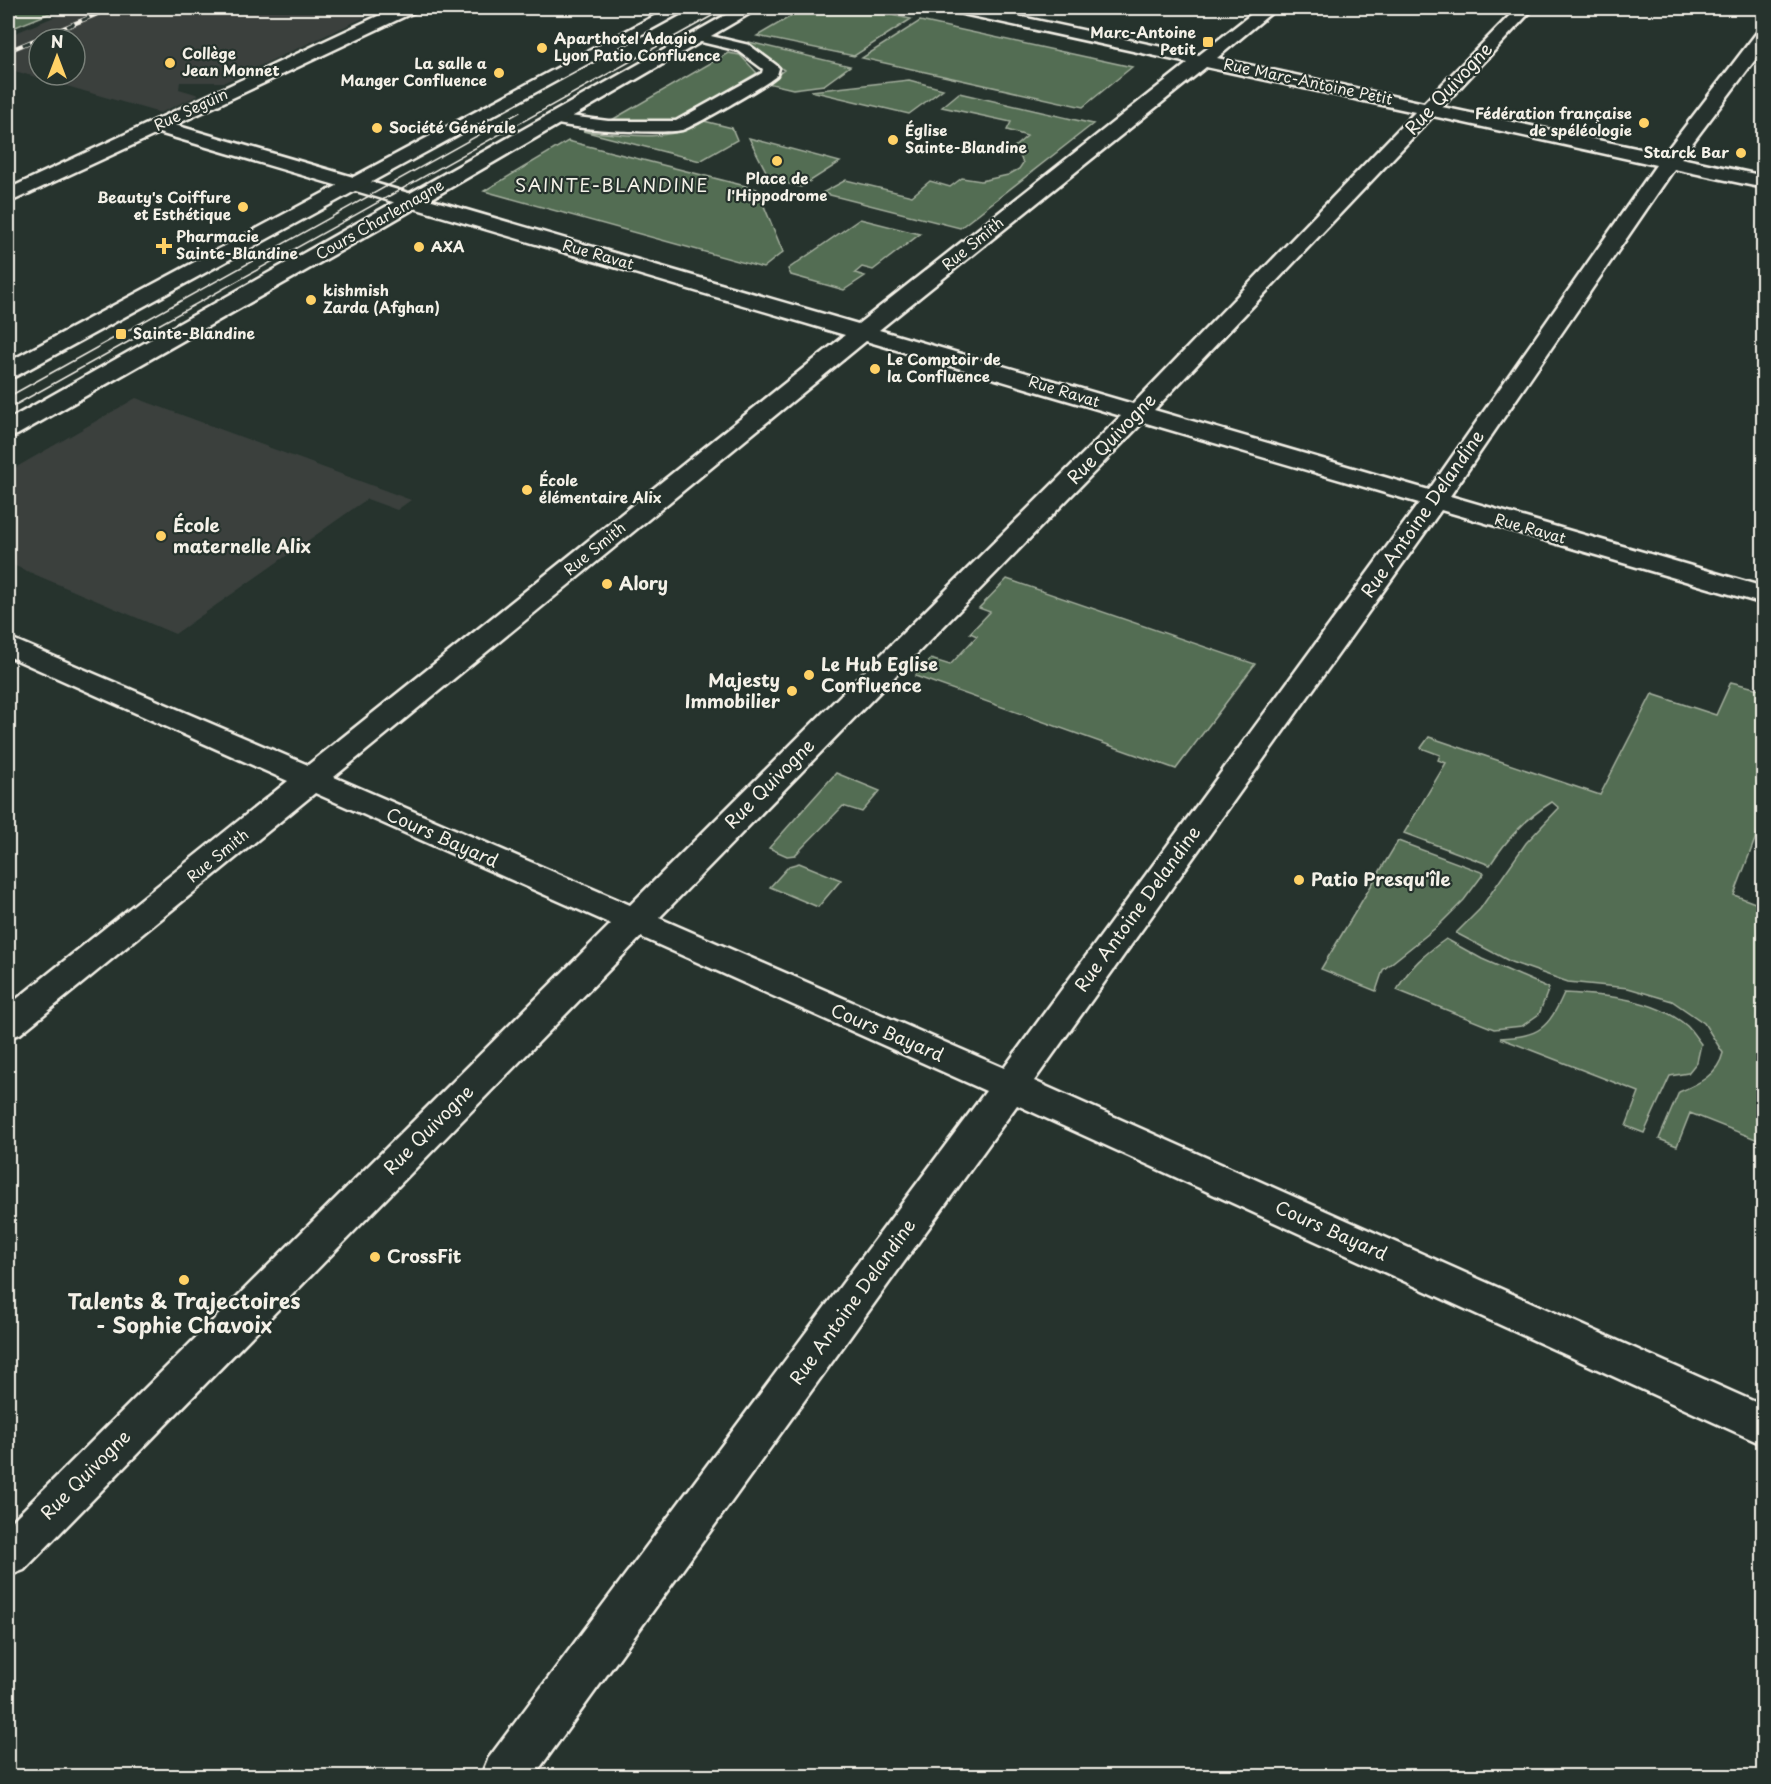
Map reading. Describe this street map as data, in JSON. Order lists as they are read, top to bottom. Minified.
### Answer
{"streets":{"street":["Rue Marc-Antoine Petit","Rue Quivogne","Rue Seguin","Cours Charlemagne","Rue Smith","Rue Ravat","Rue Antoine Delandine","Cours Bayard"]},"crossings":[["Rue Marc-Antoine Petit","Rue Quivogne"],["Rue Marc-Antoine Petit","Rue Smith"],["Rue Marc-Antoine Petit","Rue Antoine Delandine"],["Rue Quivogne","Rue Ravat"],["Rue Quivogne","Cours Bayard"],["Rue Seguin","Rue Ravat"],["Cours Charlemagne","Rue Ravat"],["Rue Smith","Rue Ravat"],["Rue Smith","Cours Bayard"],["Rue Ravat","Rue Antoine Delandine"],["Rue Antoine Delandine","Cours Bayard"]],"districts":["SAINTE-BLANDINE"],"places":{"transit":["Marc-Antoine Petit","Sainte-Blandine"],"other":["Aparthotel Adagio Lyon Patio Confluence","Collège Jean Monnet","La salle a Manger Confluence","Fédération française de spéléologie","Société Générale","Église Sainte-Blandine","Starck Bar","Place de l'Hippodrome","Beauty's Coiffure et Esthétique","AXA","kishmish Zarda (Afghan)","Le Comptoir de la Confluence","École élémentaire Alix","École maternelle Alix","Alory","Le Hub Eglise Confluence","Majesty Immobilier","Patio Presqu'île","CrossFit","Talents & Trajectoires - Sophie Chavoix"],"health":["Pharmacie Sainte-Blandine"]},"north":"top"}
